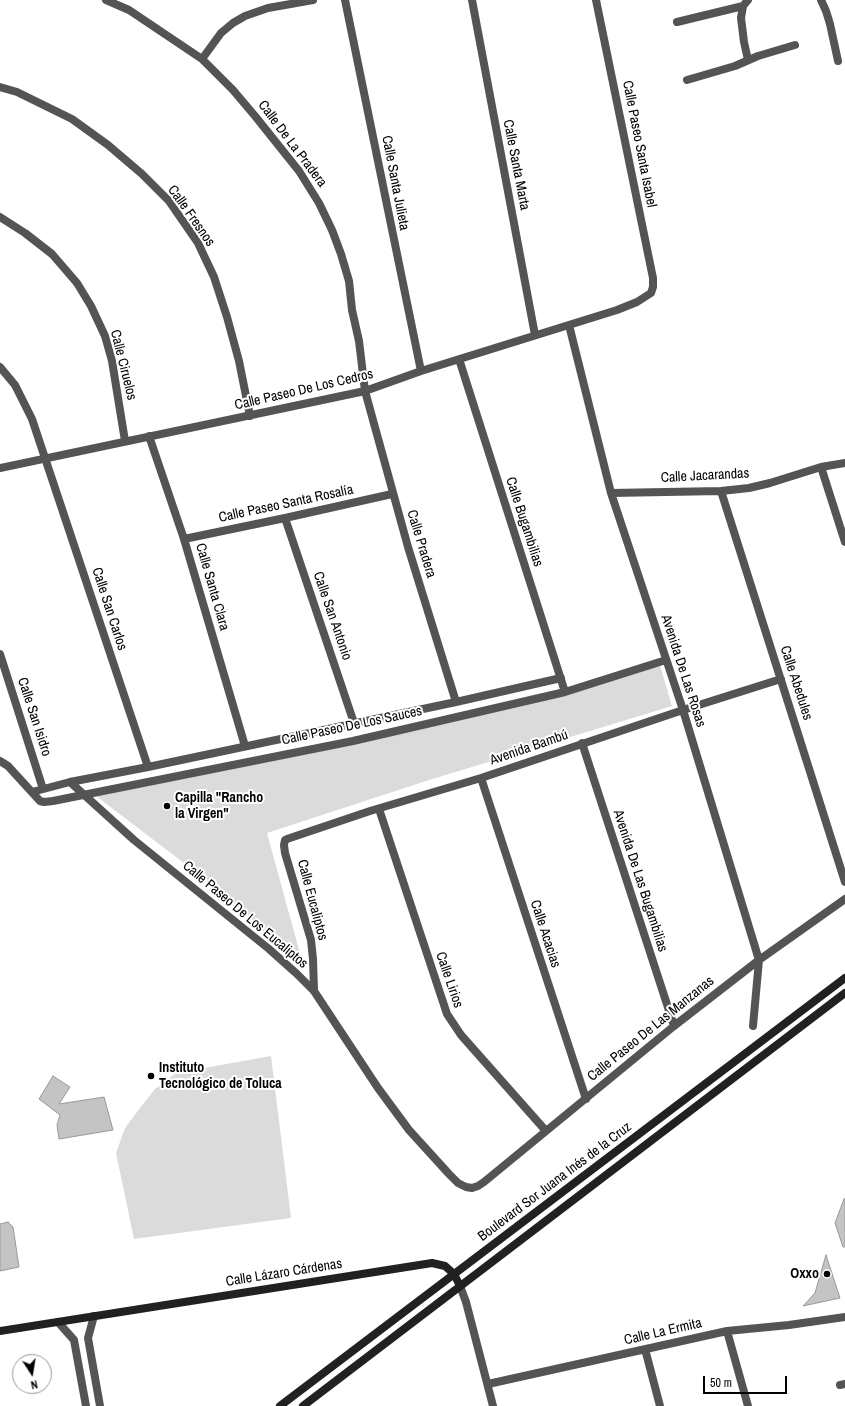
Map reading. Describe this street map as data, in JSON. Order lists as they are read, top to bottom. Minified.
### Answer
{"streets":{"main road":["Boulevard Sor Juana Inés de la Cruz","Calle Lázaro Cárdenas"],"street":["Calle De La Pradera","Calle Paseo Santa Isabel","Calle Santa Marta","Calle Santa Julieta","Calle Fresnos","Calle Ciruelos","Calle Paseo De Los Cedros","Calle Jacarandas","Calle Paseo Santa Rosalía","Calle Bugambilias","Calle Pradera","Calle Santa Clara","Calle San Carlos","Calle San Antonio","Avenida De Las Rosas","Calle Abedules","Calle San Isidro","Calle Paseo De Los Sauces","Avenida Bambú","Avenida De Las Bugambilias","Calle Eucaliptos","Calle Paseo De Los Eucaliptos","Calle Acacias","Calle Lirios","Calle Paseo De Las Manzanas","Calle La Ermita"]},"crossings":[["Calle De La Pradera","Calle Paseo De Los Cedros"],["Calle De La Pradera","Calle Pradera"],["Calle Paseo Santa Isabel","Calle Paseo De Los Cedros"],["Calle Santa Marta","Calle Paseo De Los Cedros"],["Calle Santa Julieta","Calle Paseo De Los Cedros"],["Calle Fresnos","Calle Paseo De Los Cedros"],["Calle Ciruelos","Calle Paseo De Los Cedros"],["Calle Paseo De Los Cedros","Calle Bugambilias"],["Calle Paseo De Los Cedros","Calle Pradera"],["Calle Paseo De Los Cedros","Calle Santa Clara"],["Calle Paseo De Los Cedros","Calle San Carlos"],["Calle Paseo De Los Cedros","Avenida De Las Rosas"],["Calle Jacarandas","Avenida De Las Rosas"],["Calle Jacarandas","Calle Abedules"],["Calle Paseo Santa Rosalía","Calle Pradera"],["Calle Paseo Santa Rosalía","Calle Santa Clara"],["Calle Paseo Santa Rosalía","Calle San Antonio"],["Calle Bugambilias","Calle Paseo De Los Sauces"],["Calle Pradera","Calle Paseo De Los Sauces"],["Calle Santa Clara","Calle Paseo De Los Sauces"],["Calle San Carlos","Calle Paseo De Los Sauces"],["Calle San Antonio","Calle Paseo De Los Sauces"],["Avenida De Las Rosas","Calle Paseo De Los Sauces"],["Avenida De Las Rosas","Avenida Bambú"],["Avenida De Las Rosas","Calle Paseo De Las Manzanas"],["Calle Abedules","Avenida Bambú"],["Calle San Isidro","Calle Paseo De Los Sauces"],["Calle Paseo De Los Sauces","Calle Paseo De Los Eucaliptos"],["Avenida Bambú","Avenida De Las Bugambilias"],["Avenida Bambú","Calle Eucaliptos"],["Avenida Bambú","Calle Acacias"],["Avenida Bambú","Calle Lirios"],["Avenida De Las Bugambilias","Calle Paseo De Las Manzanas"],["Calle Eucaliptos","Calle Paseo De Los Eucaliptos"],["Calle Paseo De Los Eucaliptos","Calle Paseo De Las Manzanas"],["Calle Acacias","Calle Paseo De Las Manzanas"],["Calle Lirios","Calle Paseo De Las Manzanas"],["Boulevard Sor Juana Inés de la Cruz","Calle Lázaro Cárdenas"]],"places":["Capilla \"Rancho la Virgen\"","Instituto Tecnológico de Toluca","Oxxo"],"scale_bar":"50 m","north":"bottom"}
